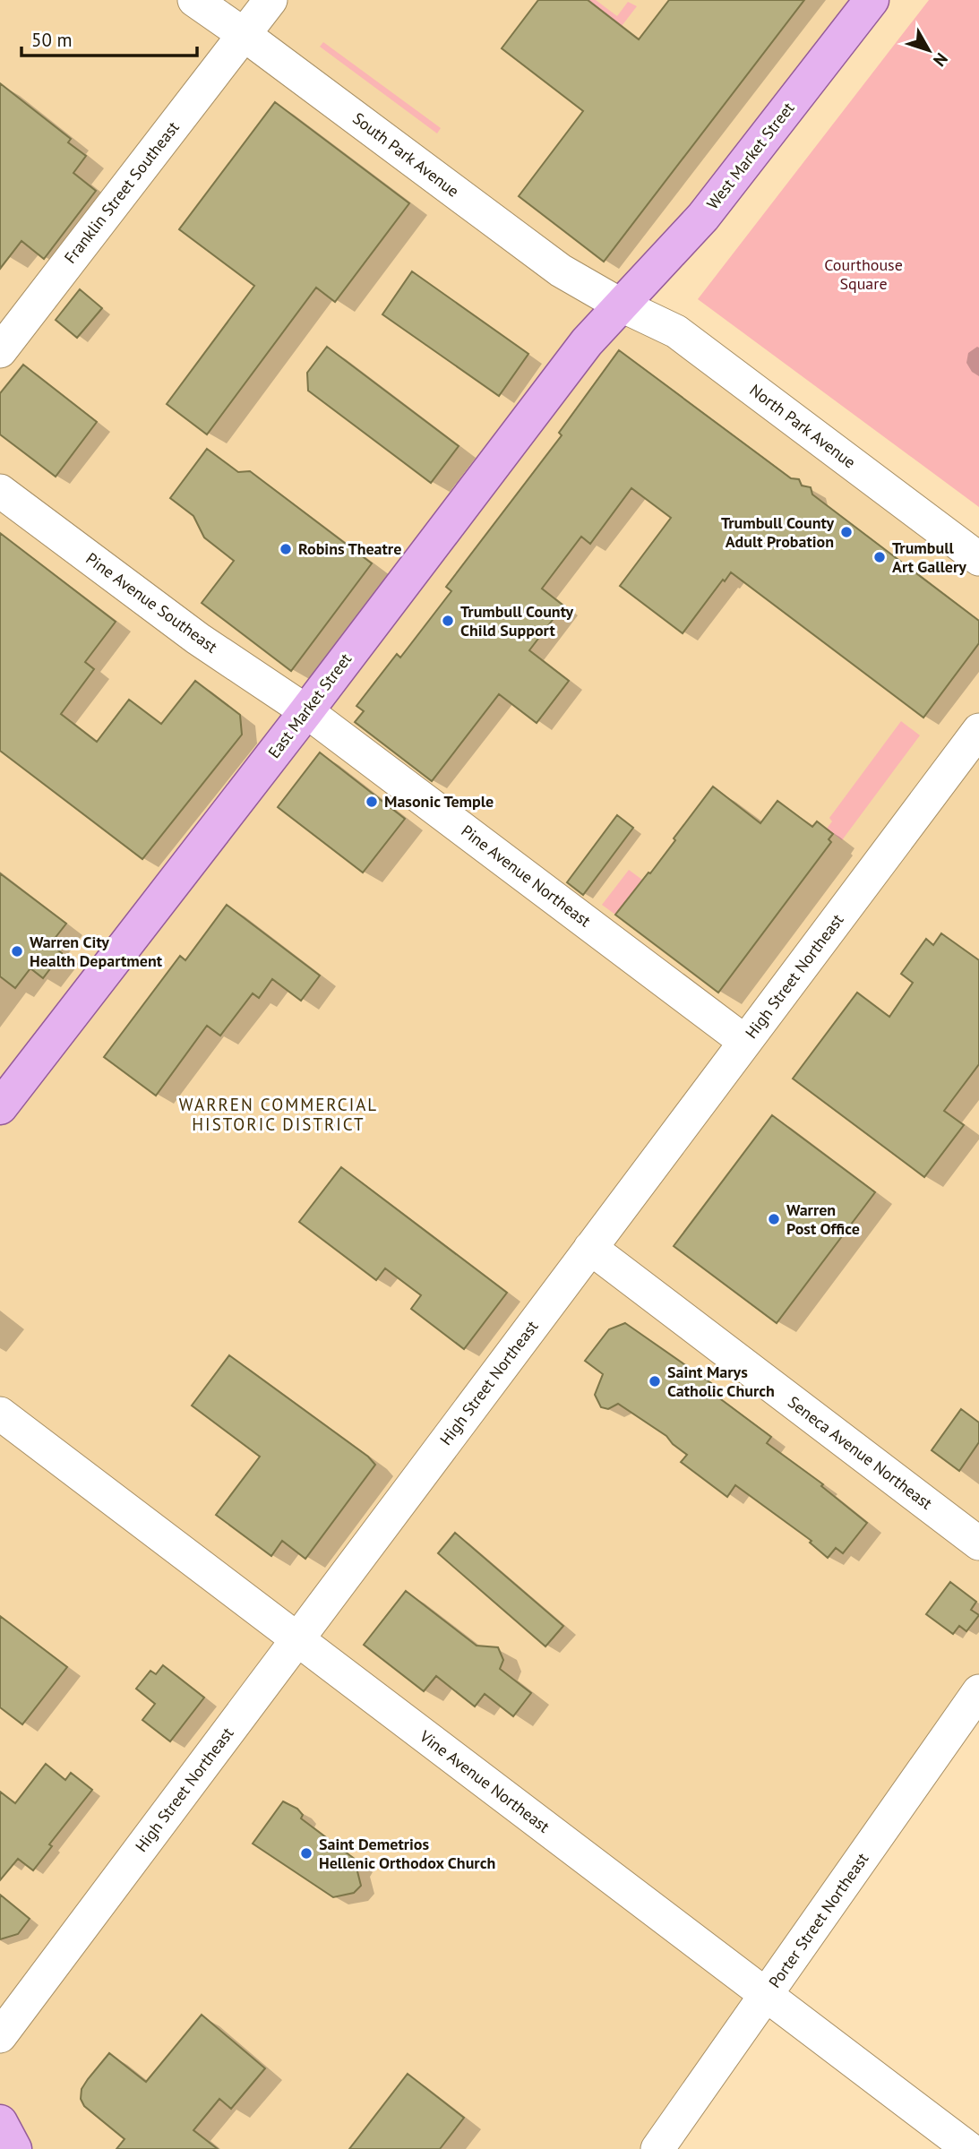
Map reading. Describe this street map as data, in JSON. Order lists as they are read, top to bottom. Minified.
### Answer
{"streets":{"main road":["West Market Street","East Market Street"],"street":["South Park Avenue","Franklin Street Southeast","North Park Avenue","Pine Avenue Southeast","Pine Avenue Northeast","High Street Northeast","Seneca Avenue Northeast","Vine Avenue Northeast","Porter Street Northeast"]},"crossings":[["South Park Avenue","West Market Street"],["South Park Avenue","Franklin Street Southeast"],["South Park Avenue","North Park Avenue"],["South Park Avenue","East Market Street"],["West Market Street","North Park Avenue"],["West Market Street","East Market Street"],["North Park Avenue","East Market Street"],["Pine Avenue Southeast","East Market Street"],["Pine Avenue Southeast","Pine Avenue Northeast"],["East Market Street","Pine Avenue Northeast"],["Pine Avenue Northeast","High Street Northeast"],["High Street Northeast","Seneca Avenue Northeast"],["High Street Northeast","Vine Avenue Northeast"],["Vine Avenue Northeast","Porter Street Northeast"]],"districts":["WARREN COMMERCIAL HISTORIC DISTRICT"],"parks":["Courthouse Square"],"places":["Trumbull County Adult Probation","Robins Theatre","Trumbull Art Gallery","Trumbull County Child Support","Masonic Temple","Warren City Health Department","Warren Post Office","Saint Marys Catholic Church","Saint Demetrios Hellenic Orthodox Church"],"scale_bar":"50 m","north":"bottom right"}
